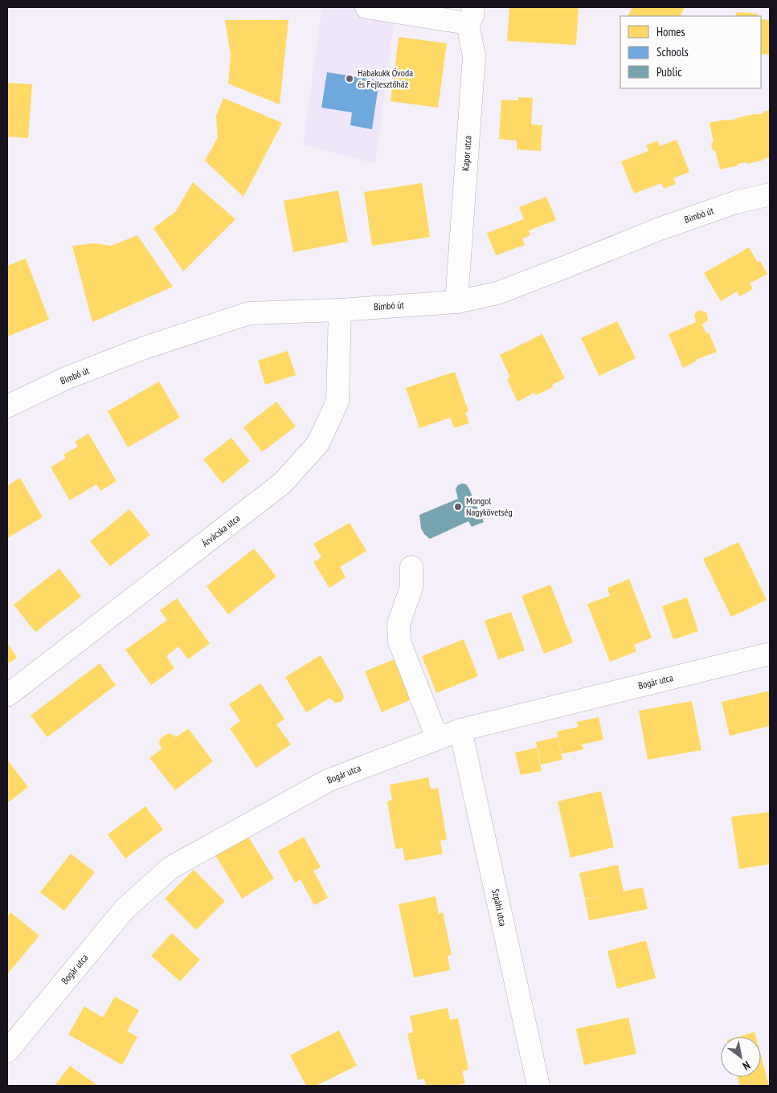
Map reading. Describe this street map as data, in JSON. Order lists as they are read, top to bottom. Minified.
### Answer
{"streets":{"street":["Kapor utca","Bimbó út","Árvácska utca","Bogár utca","Szpáhi utca"]},"crossings":[["Kapor utca","Bimbó út"],["Bimbó út","Árvácska utca"],["Bogár utca","Szpáhi utca"]],"places":["Habakukk Óvoda és Fejlesztőház","Mongol Nagykövetség"],"legend":["Homes","Schools","Public"],"north":"bottom right"}
